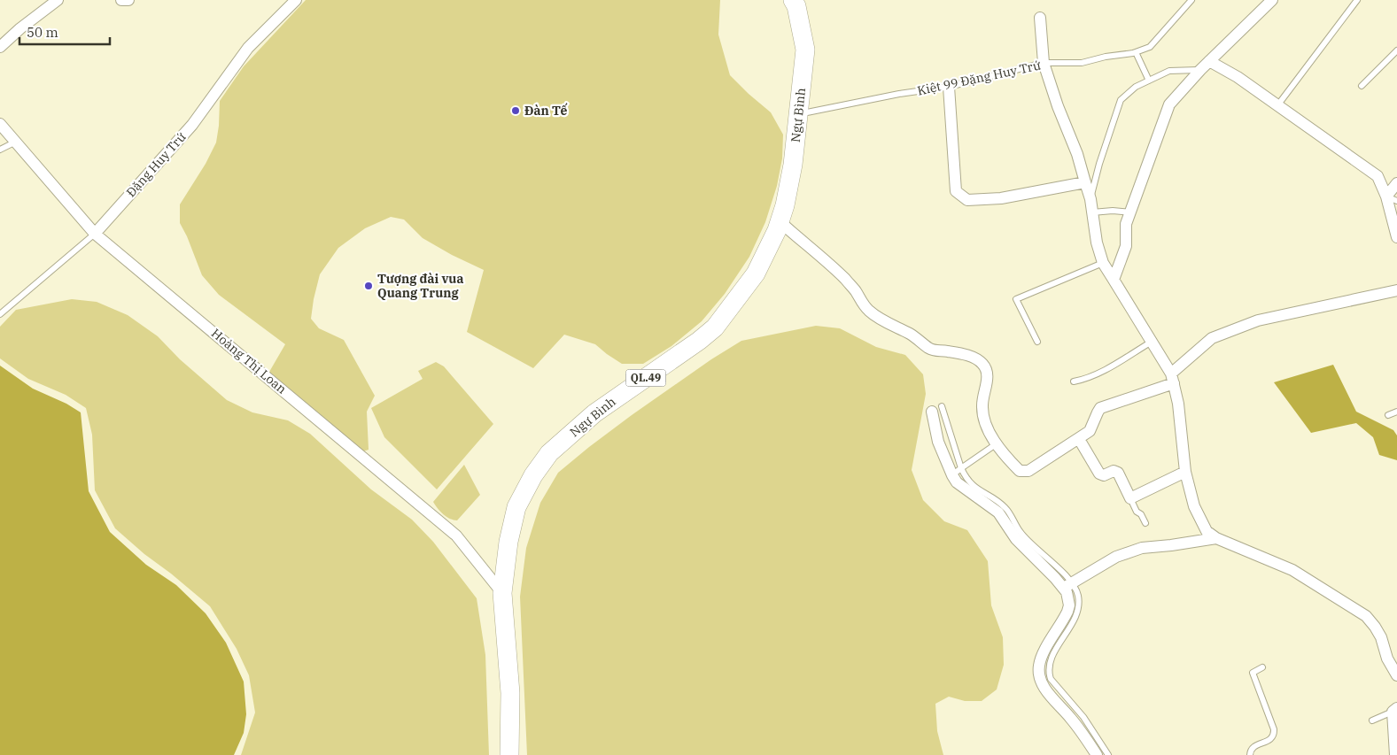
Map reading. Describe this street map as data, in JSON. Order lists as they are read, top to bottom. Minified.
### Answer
{"streets":{"highway":["Ngự Bình","QL.49"],"street":["Đặng Huy Trứ","Hoàng Thị Loan"],"lane":["Kiệt 99 Đặng Huy Trứ"]},"crossings":[["Kiệt 99 Đặng Huy Trứ","Ngự Bình"],["Ngự Bình","Hoàng Thị Loan"],["Đặng Huy Trứ","Hoàng Thị Loan"]],"places":["Đàn Tế","Tượng đài vua Quang Trung"],"scale_bar":"50 m"}
